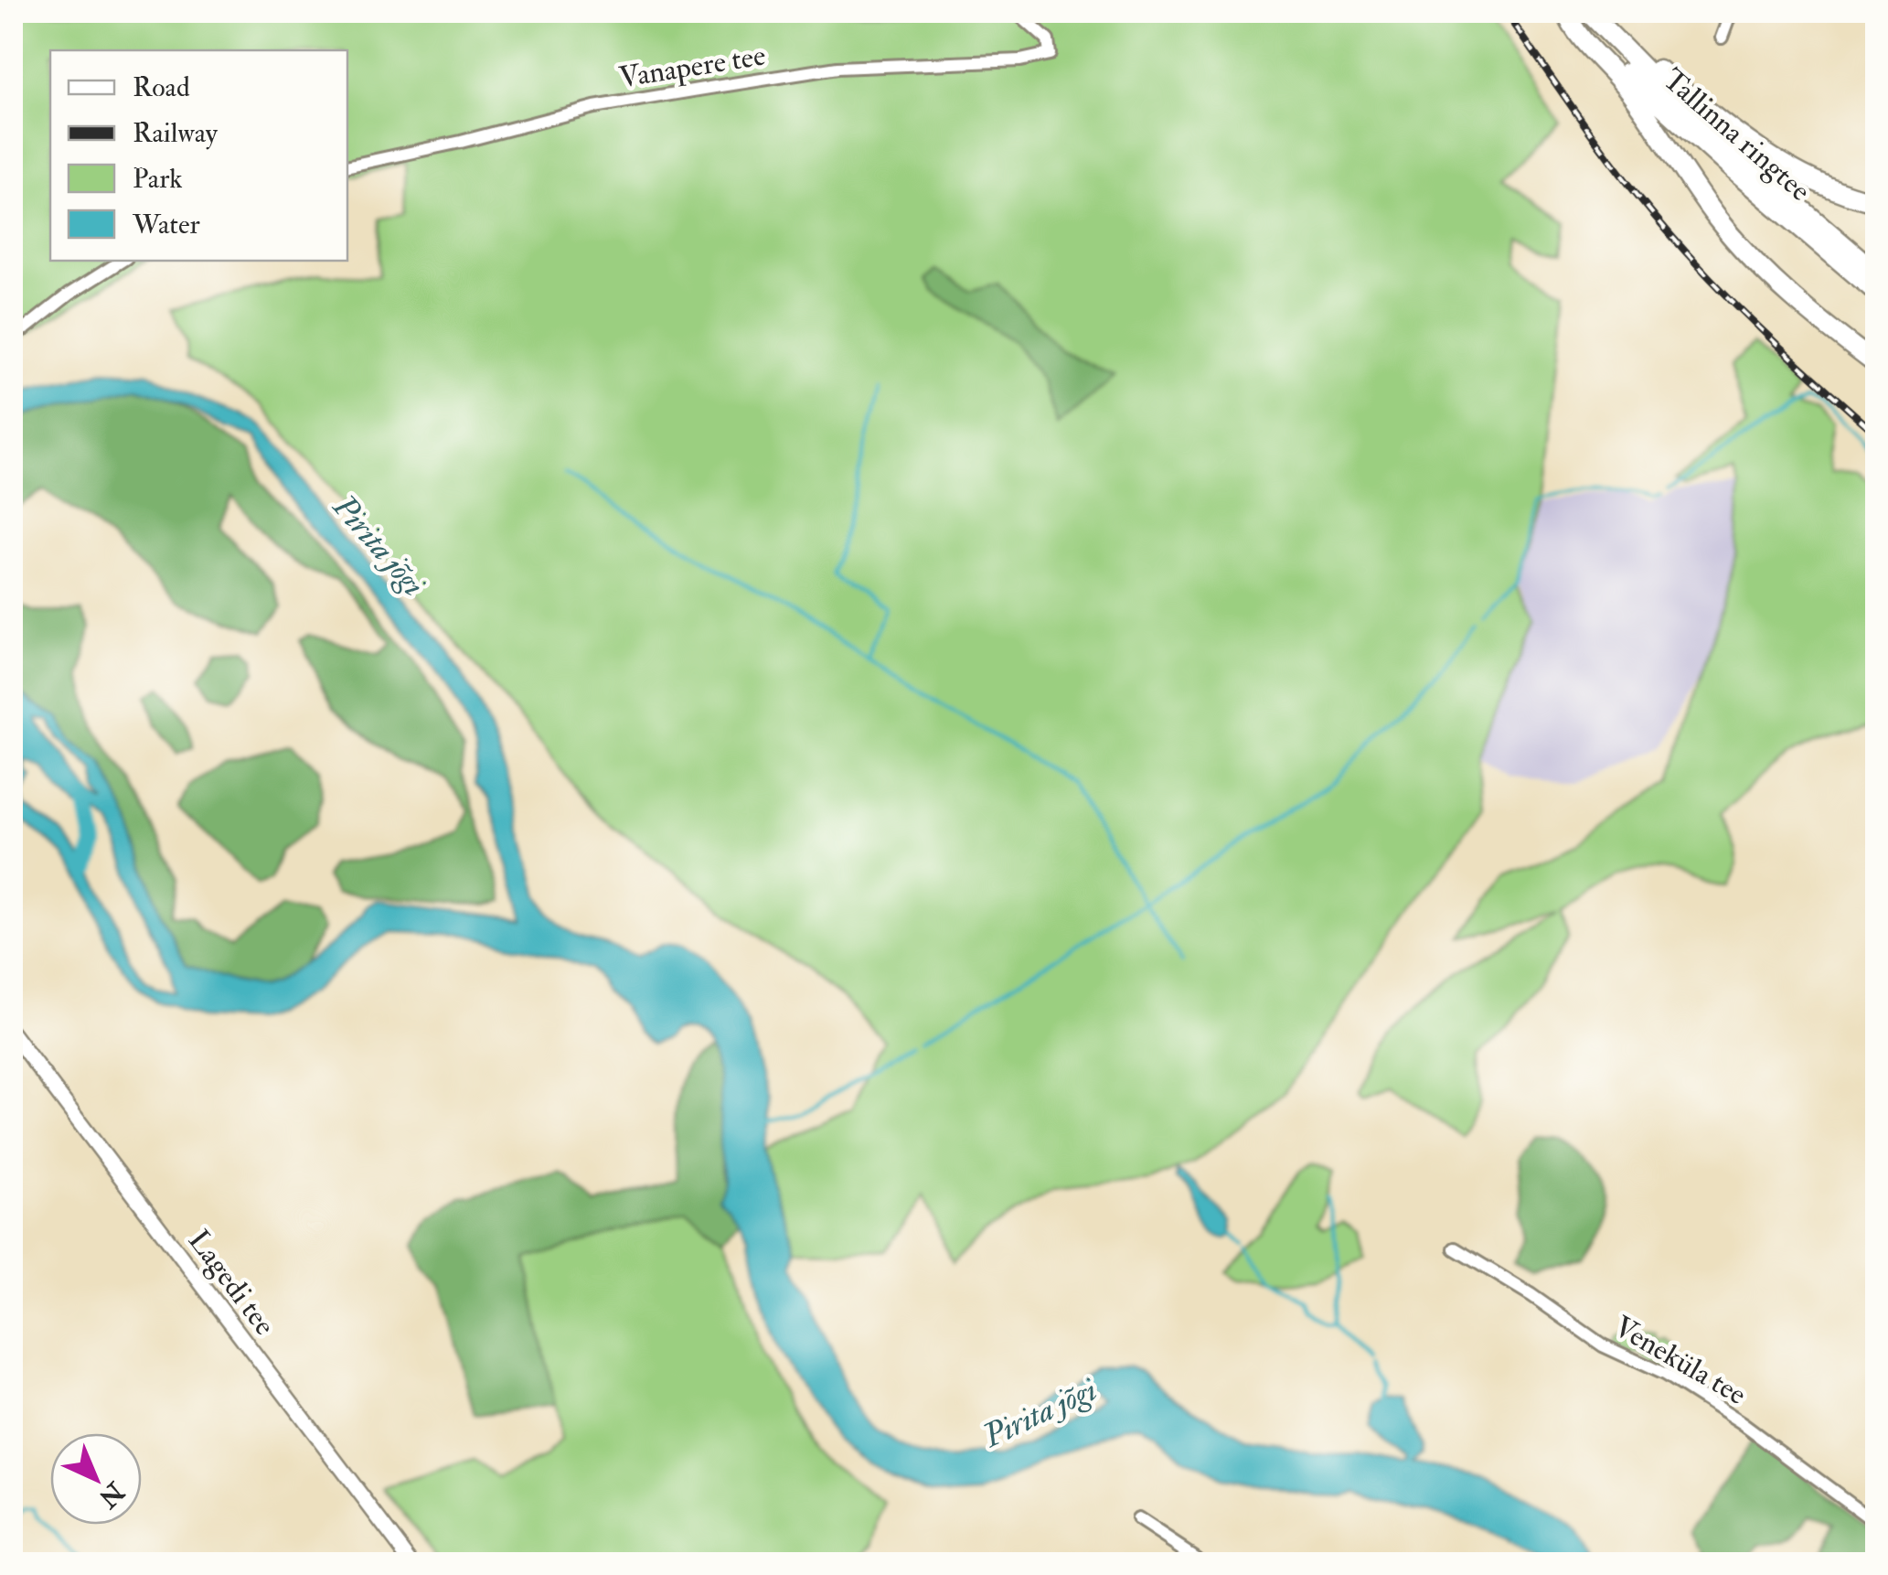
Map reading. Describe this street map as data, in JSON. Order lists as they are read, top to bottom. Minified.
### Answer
{"streets":{"highway":["Tallinna ringtee"],"street":["Vanapere tee","Lagedi tee","Veneküla tee"]},"water":["Pirita jõgi"],"legend":["Road","Railway","Park","Water"],"north":"bottom right"}
